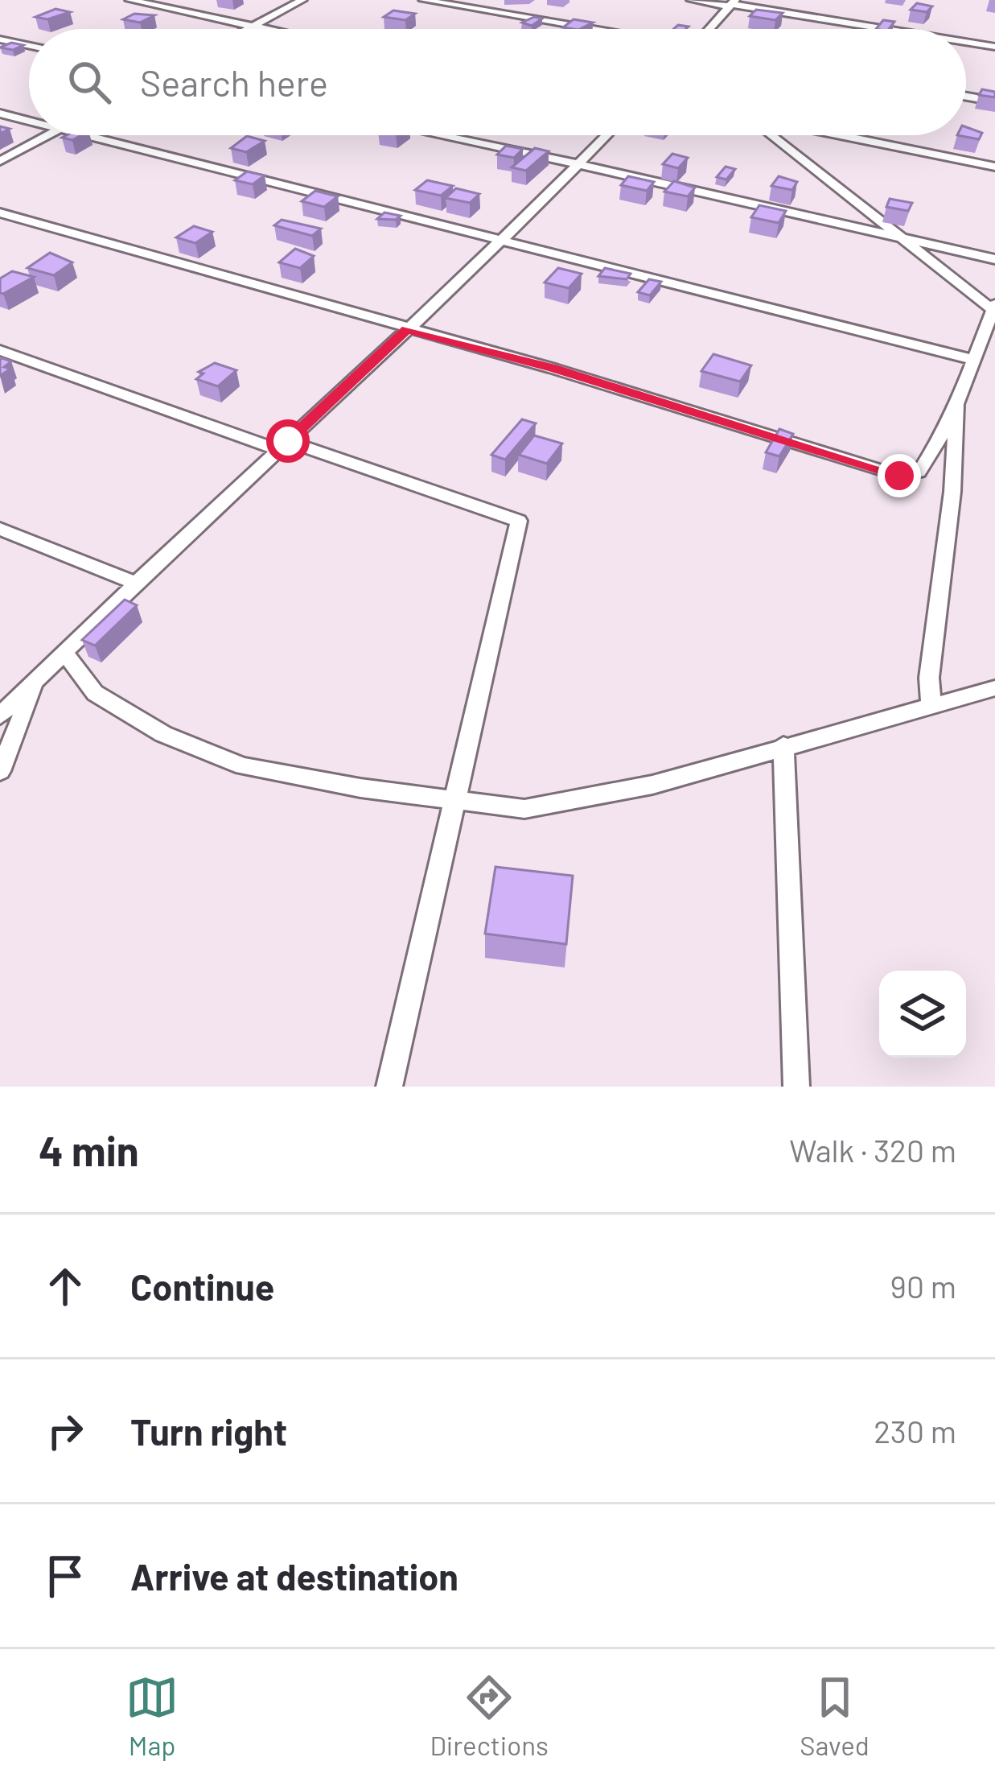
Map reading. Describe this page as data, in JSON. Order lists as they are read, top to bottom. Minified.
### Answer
{"page":{"search":"Search here","heading":["4 min","Walk · 320 m"],"list":[["Continue","90 m"],["Turn right","230 m"],"Arrive at destination"],"nav":["Map","Directions","Saved"]}}
